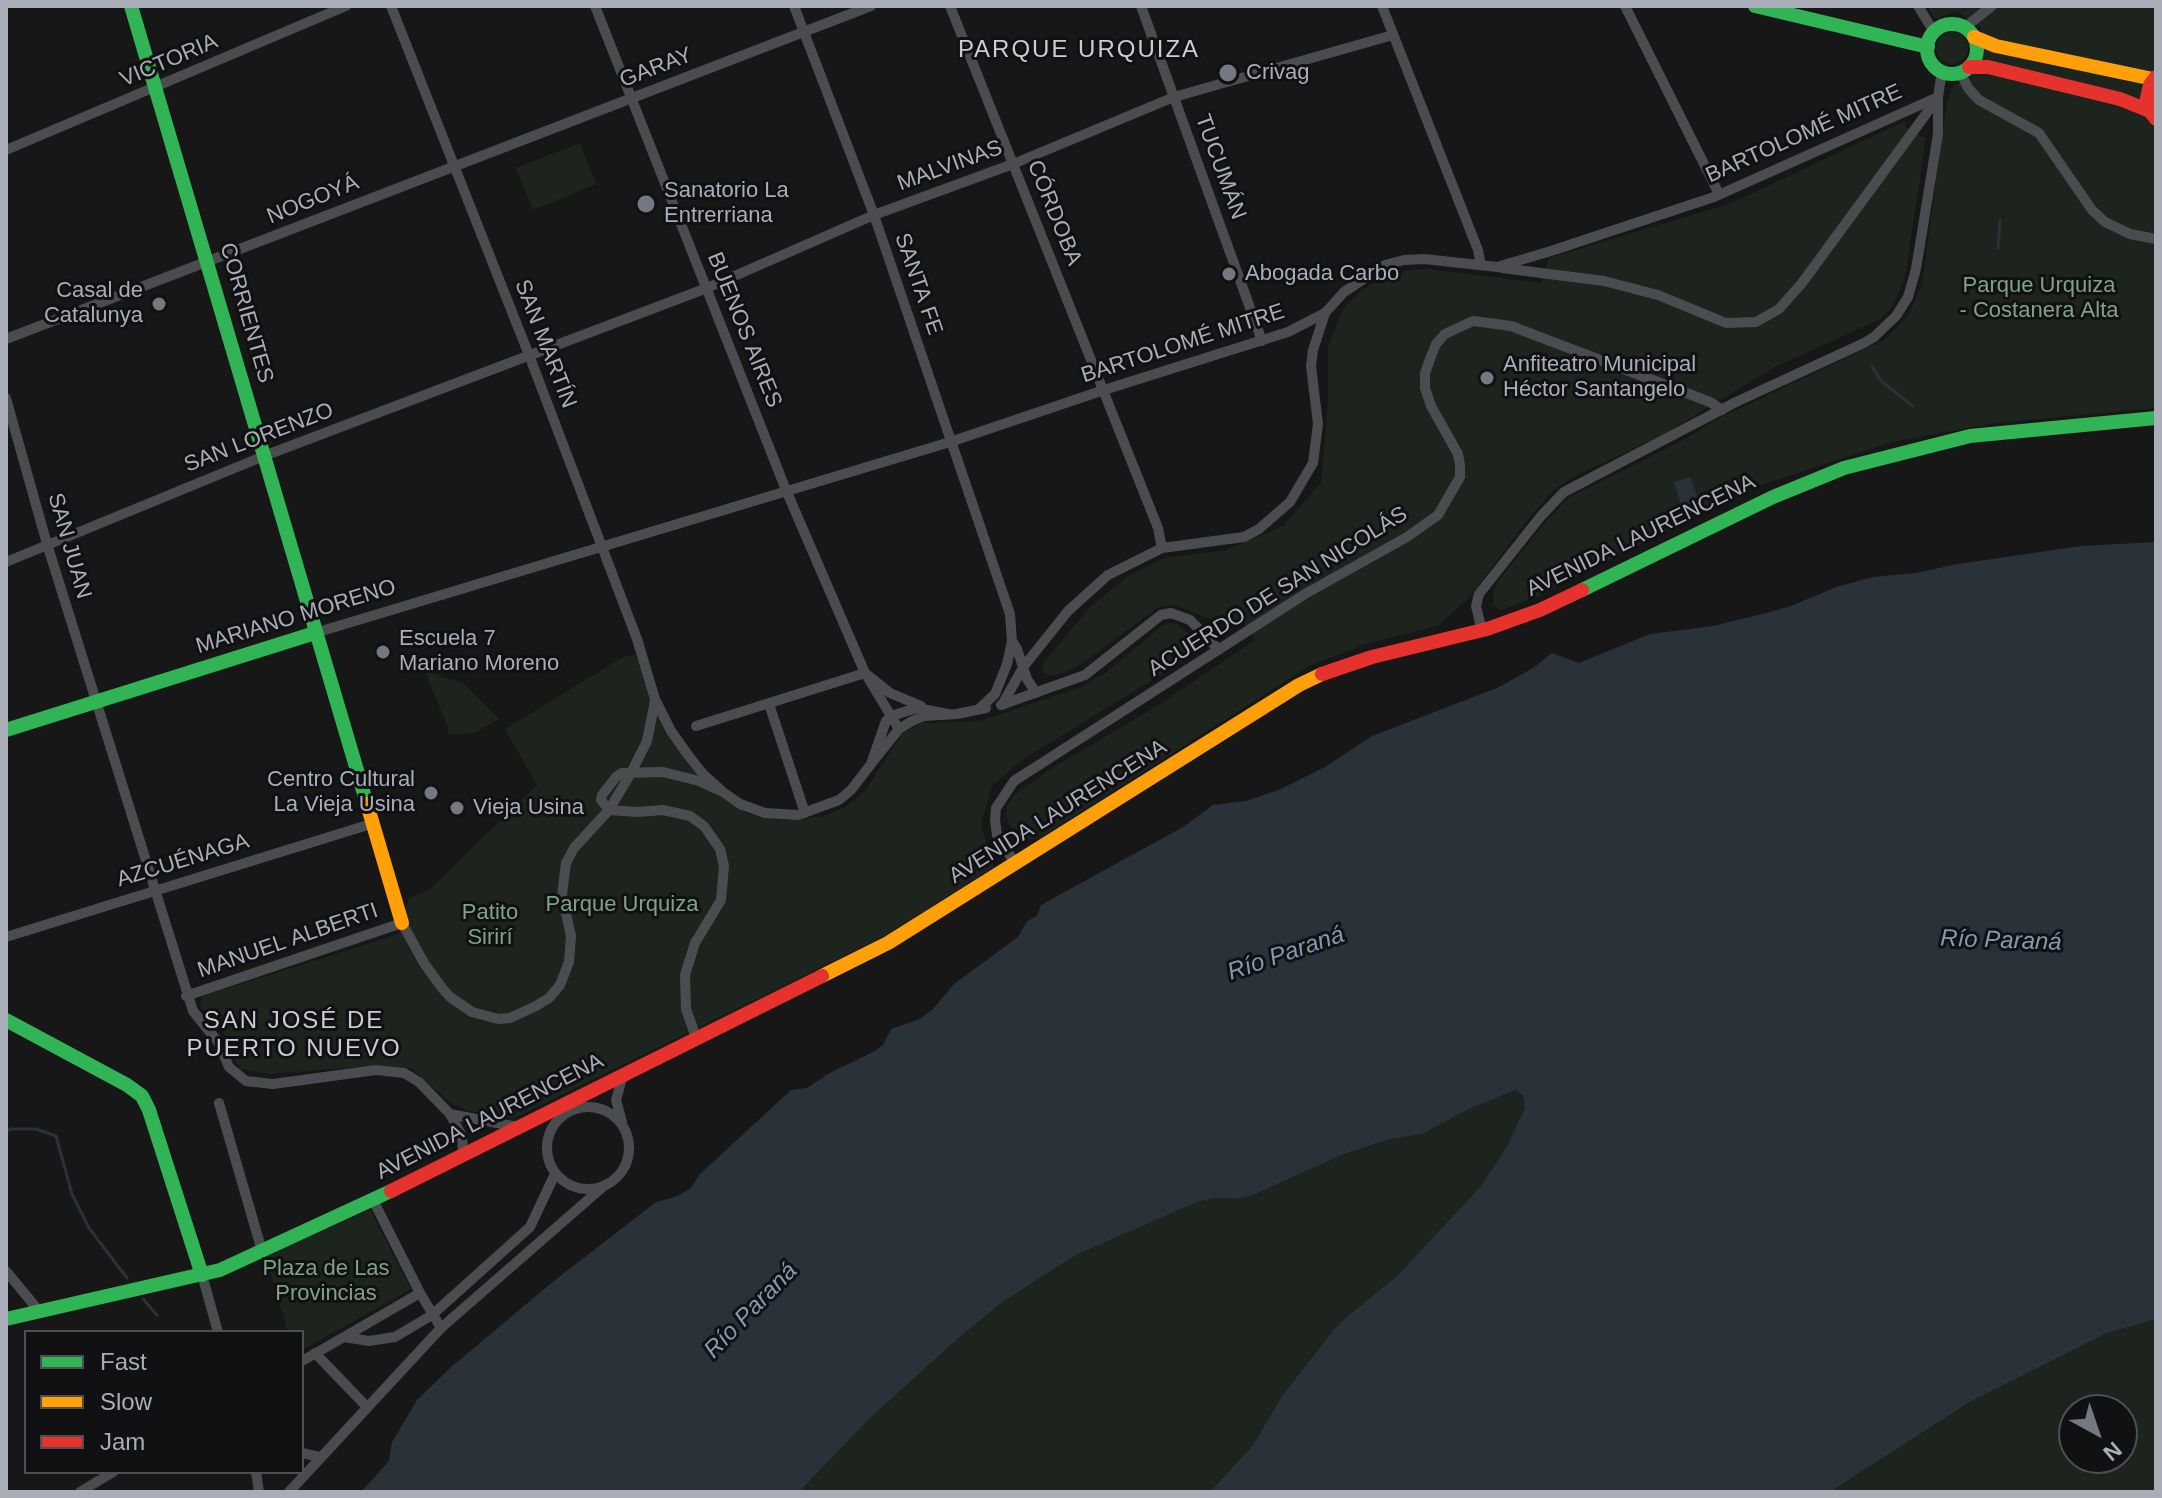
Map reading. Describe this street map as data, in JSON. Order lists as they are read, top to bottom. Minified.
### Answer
{"streets":{"street":["VICTORIA","GARAY","BARTOLOMÉ MITRE","MALVINAS","TUCUMÁN","NOGOYÁ","CÓRDOBA","SANTA FE","CORRIENTES","BUENOS AIRES","SAN MARTÍN","SAN LORENZO","AVENIDA LAURENCENA","SAN JUAN","ACUERDO DE SAN NICOLÁS","MARIANO MORENO","AZCUÉNAGA","MANUEL ALBERTI"]},"crossings":[["VICTORIA","CORRIENTES"],["GARAY","NOGOYÁ"],["GARAY","SANTA FE"],["GARAY","BUENOS AIRES"],["GARAY","SAN MARTÍN"],["BARTOLOMÉ MITRE","TUCUMÁN"],["BARTOLOMÉ MITRE","CÓRDOBA"],["BARTOLOMÉ MITRE","SANTA FE"],["BARTOLOMÉ MITRE","BUENOS AIRES"],["BARTOLOMÉ MITRE","SAN MARTÍN"],["BARTOLOMÉ MITRE","MARIANO MORENO"],["MALVINAS","TUCUMÁN"],["MALVINAS","CÓRDOBA"],["MALVINAS","SANTA FE"],["MALVINAS","BUENOS AIRES"],["MALVINAS","SAN MARTÍN"],["MALVINAS","SAN LORENZO"],["NOGOYÁ","CORRIENTES"],["NOGOYÁ","SAN MARTÍN"],["CORRIENTES","SAN LORENZO"],["CORRIENTES","MARIANO MORENO"],["CORRIENTES","AZCUÉNAGA"],["CORRIENTES","MANUEL ALBERTI"],["SAN MARTÍN","SAN LORENZO"],["SAN MARTÍN","MARIANO MORENO"],["SAN LORENZO","SAN JUAN"],["AVENIDA LAURENCENA","ACUERDO DE SAN NICOLÁS"],["SAN JUAN","MARIANO MORENO"],["SAN JUAN","AZCUÉNAGA"],["SAN JUAN","MANUEL ALBERTI"]],"districts":["PARQUE URQUIZA","SAN JOSÉ DE PUERTO NUEVO"],"water":["Río Paraná"],"parks":["Parque Urquiza - Costanera Alta","Parque Urquiza","Patito Sirirí","Plaza de Las Provincias"],"places":["Crivag","Sanatorio La Entrerriana","Abogada Carbo","Casal de Catalunya","Anfiteatro Municipal Héctor Santangelo","Escuela 7 Mariano Moreno","Centro Cultural La Vieja Usina","Vieja Usina"],"legend":["Fast","Slow","Jam"],"north":"bottom right"}
